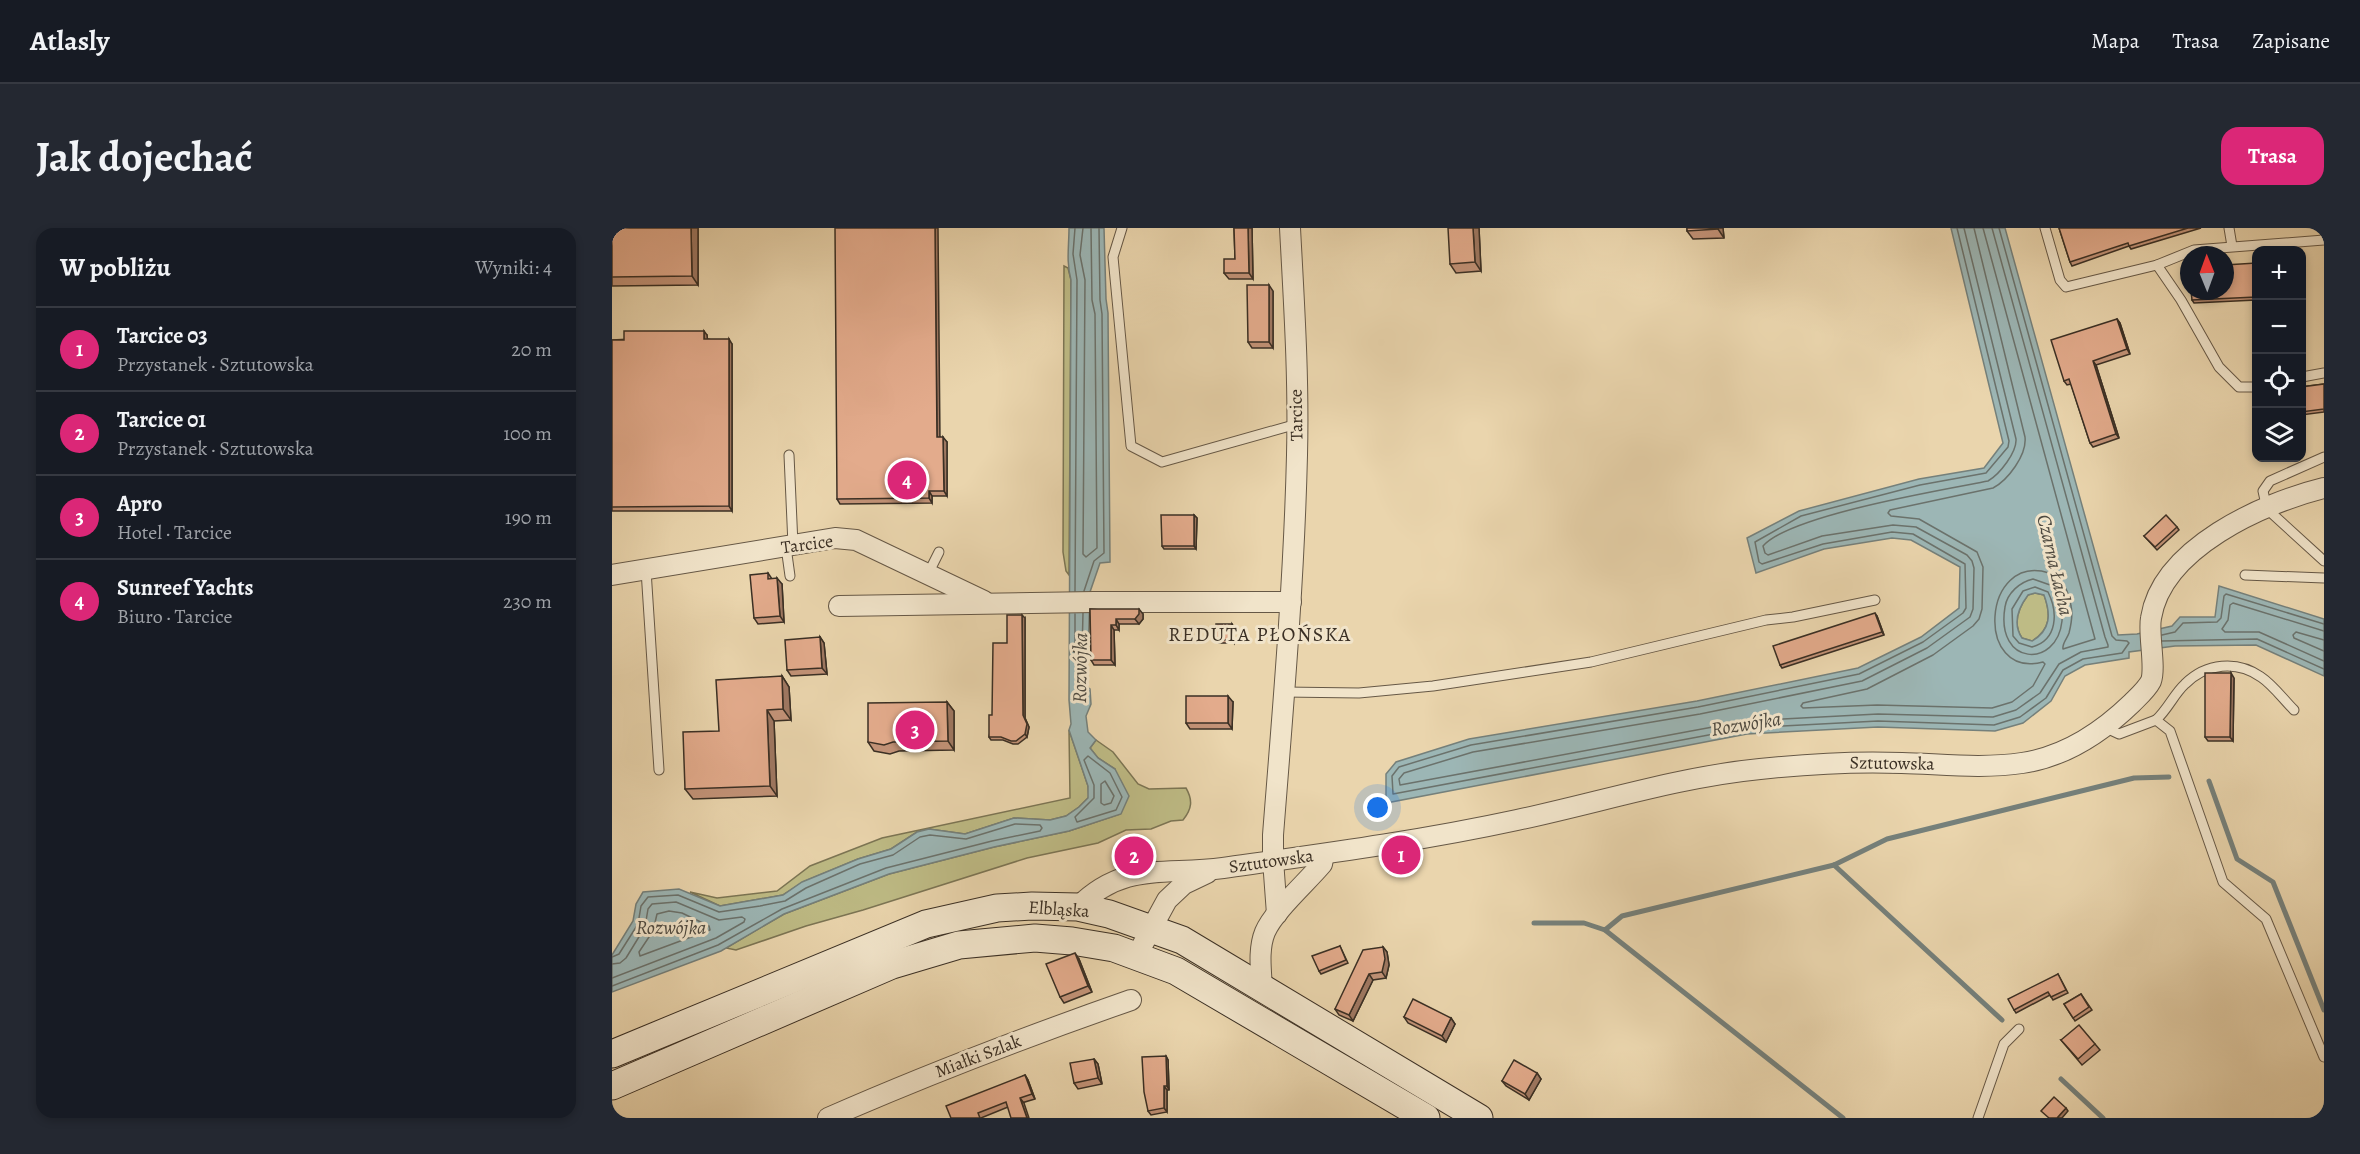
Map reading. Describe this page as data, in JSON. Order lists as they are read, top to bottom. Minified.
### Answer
{"streets":{"main road":["Elbląska"],"street":["Tarcice","Sztutowska","Miałki Szlak"]},"crossings":[["Tarcice","Sztutowska"],["Sztutowska","Elbląska"]],"districts":["REDUTA PŁOŃSKA"],"water":["Czarna Łacha","Rozwójka"],"north":"top","page":{"header":"Atlasly","nav":["Mapa","Trasa","Zapisane"],"buttons":"Trasa","title":"Jak dojechać","heading":["W pobliżu","Wyniki: 4"],"map_buttons":["+","−"],"list":[{"mark":"1","name":"Tarcice 03","note":"Przystanek · Sztutowska","value":"20 m"},{"mark":"2","name":"Tarcice 01","note":"Przystanek · Sztutowska","value":"100 m"},{"mark":"3","name":"Apro","note":"Hotel · Tarcice","value":"190 m"},{"mark":"4","name":"Sunreef Yachts","note":"Biuro · Tarcice","value":"230 m"}],"pins":["4","3","1","2"]}}
